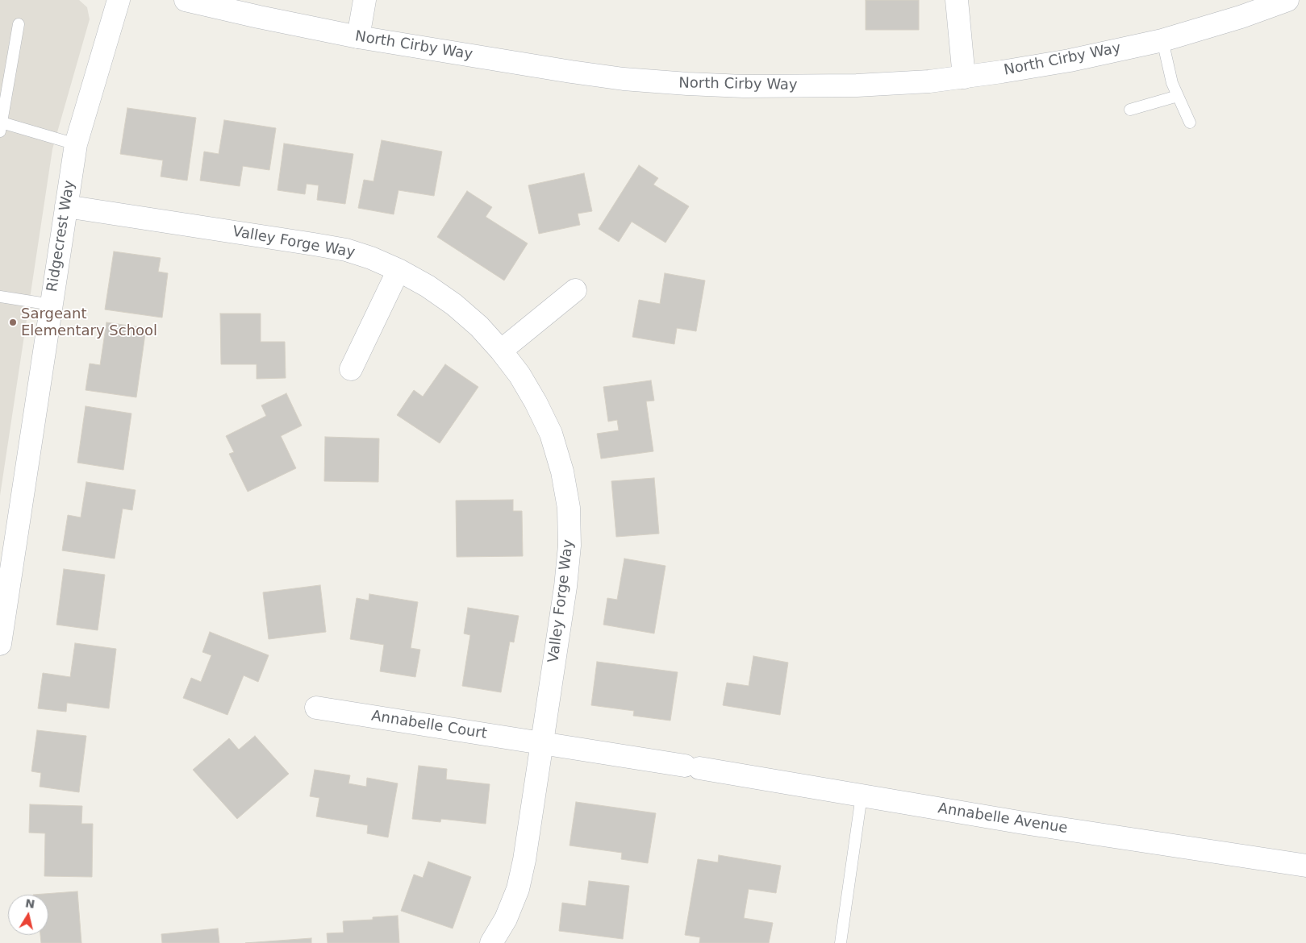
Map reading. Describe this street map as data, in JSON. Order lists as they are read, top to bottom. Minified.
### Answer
{"streets":{"street":["North Cirby Way","Ridgecrest Way","Valley Forge Way","Annabelle Court","Annabelle Avenue"]},"crossings":[["Ridgecrest Way","Valley Forge Way"],["Valley Forge Way","Annabelle Court"],["Valley Forge Way","Annabelle Avenue"],["Annabelle Court","Annabelle Avenue"]],"places":["Sargeant Elementary School"],"north":"top"}
